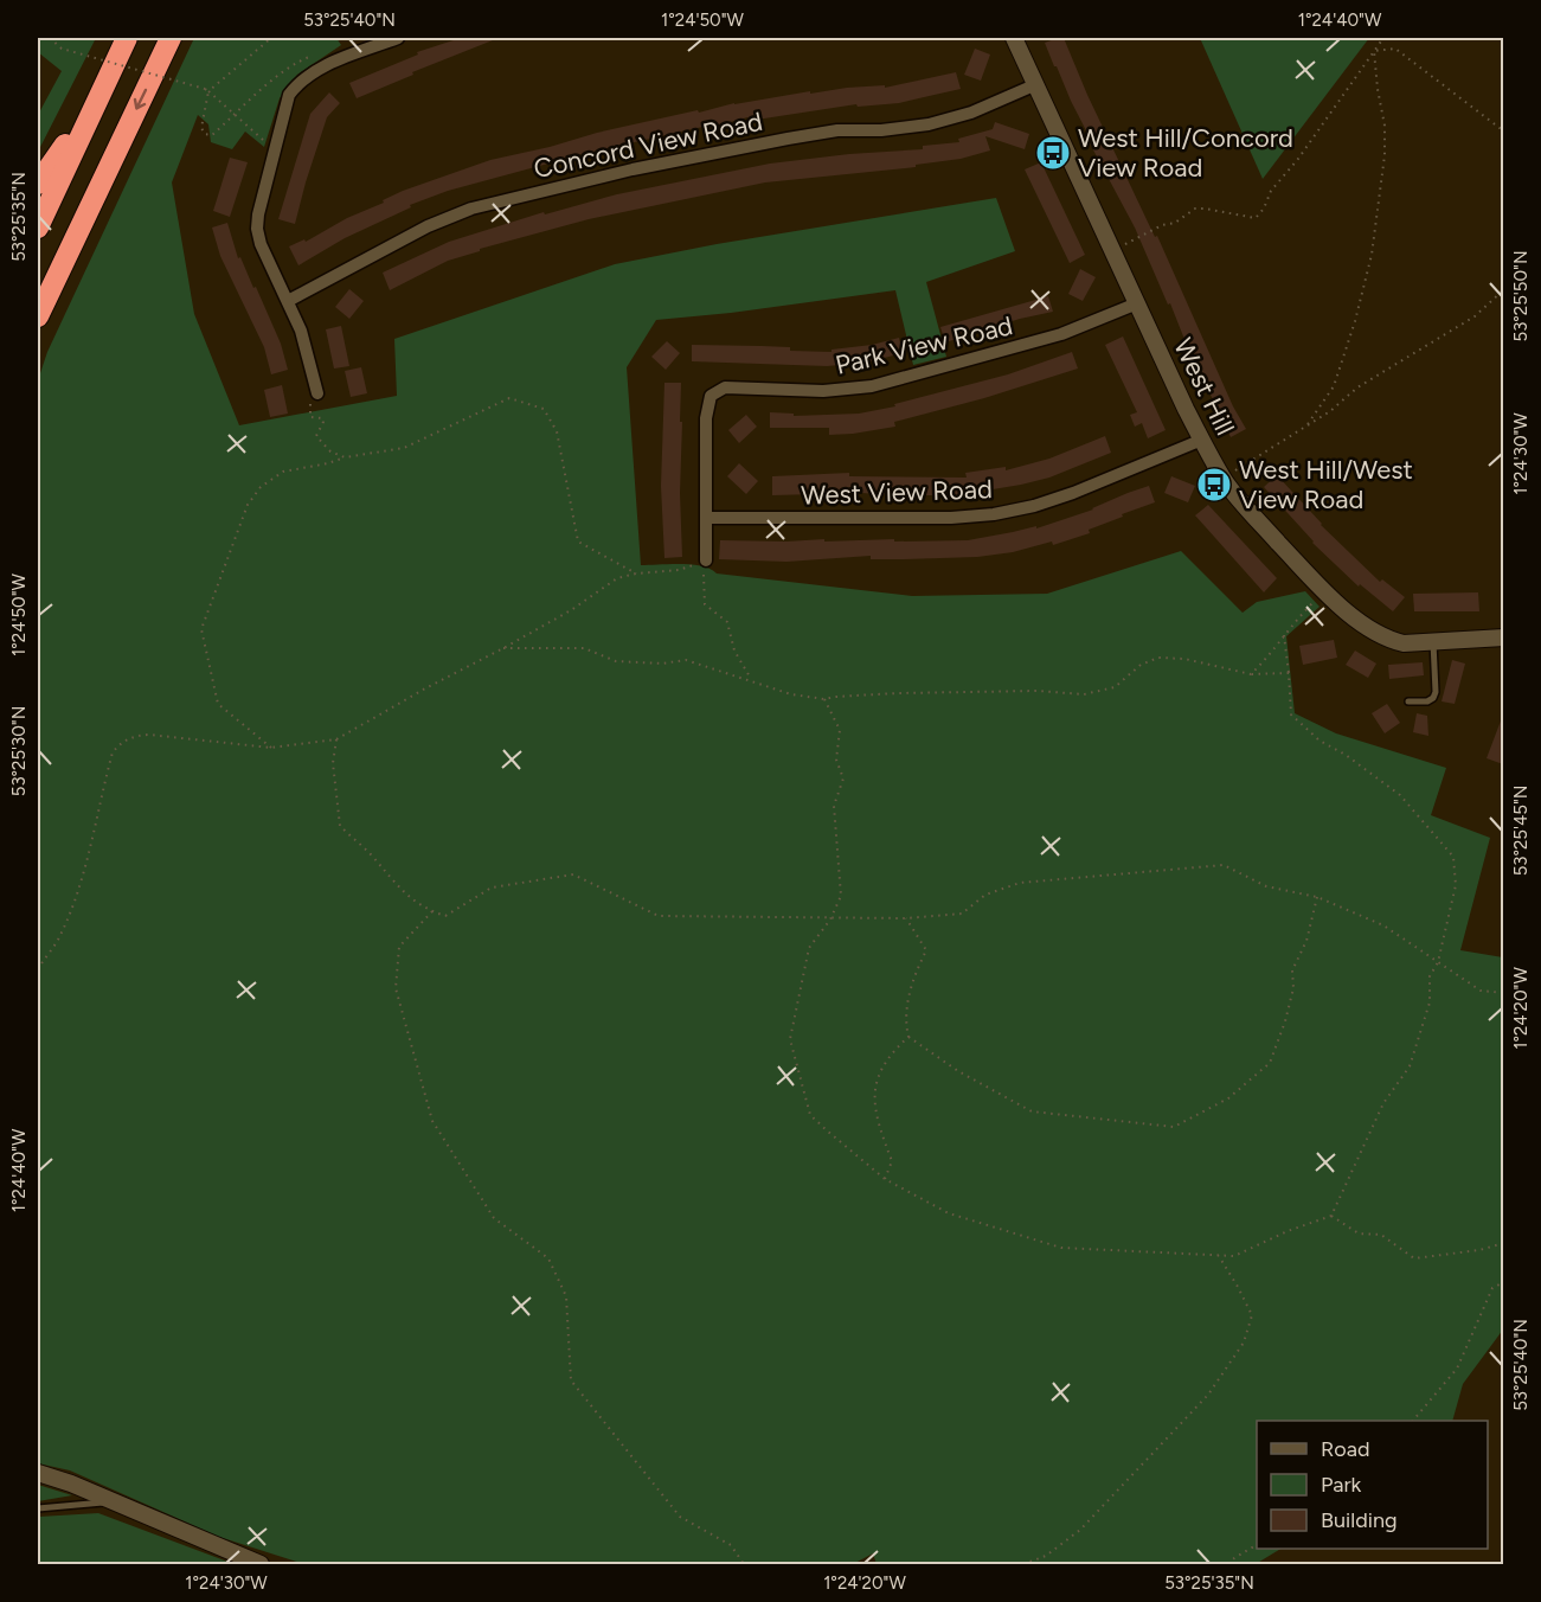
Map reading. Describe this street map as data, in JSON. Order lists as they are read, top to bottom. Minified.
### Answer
{"streets":{"street":["Concord View Road","Park View Road","West Hill","West View Road"]},"crossings":[["Concord View Road","West Hill"],["Park View Road","West Hill"],["Park View Road","West View Road"],["West Hill","West View Road"]],"places":{"bus stop":["West Hill/Concord View Road","West Hill/West View Road"]},"legend":["Road","Park","Building"],"coordinates":["53°25'40\"N","1°24'50\"W","1°24'40\"W","53°25'35\"N","53°25'50\"N","1°24'30\"W","53°25'30\"N","53°25'45\"N","1°24'20\"W"]}
